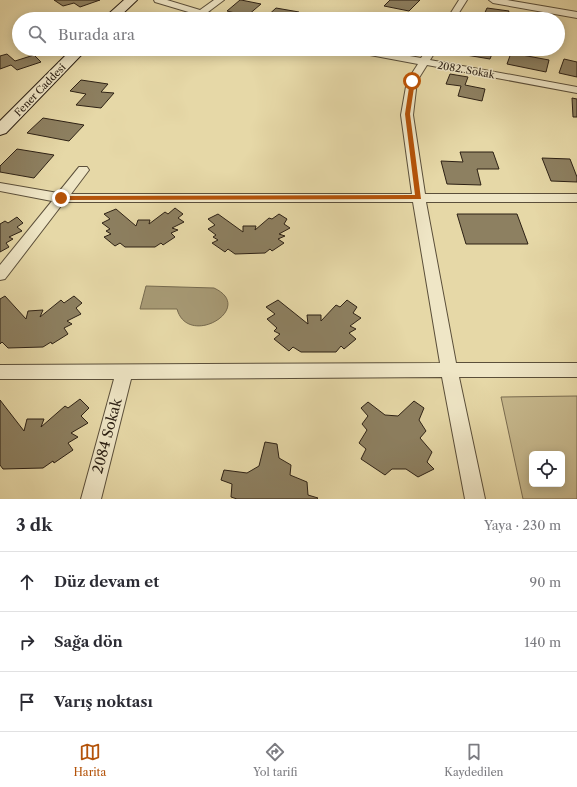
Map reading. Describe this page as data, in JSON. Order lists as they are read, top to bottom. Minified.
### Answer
{"streets":{"street":["2082. Sokak","Fener Caddesi","2084 Sokak"]},"page":{"search":"Burada ara","heading":["3 dk","Yaya · 230 m"],"list":[["Düz devam et","90 m"],["Sağa dön","140 m"],"Varış noktası"],"nav":["Harita","Yol tarifi","Kaydedilen"]}}
